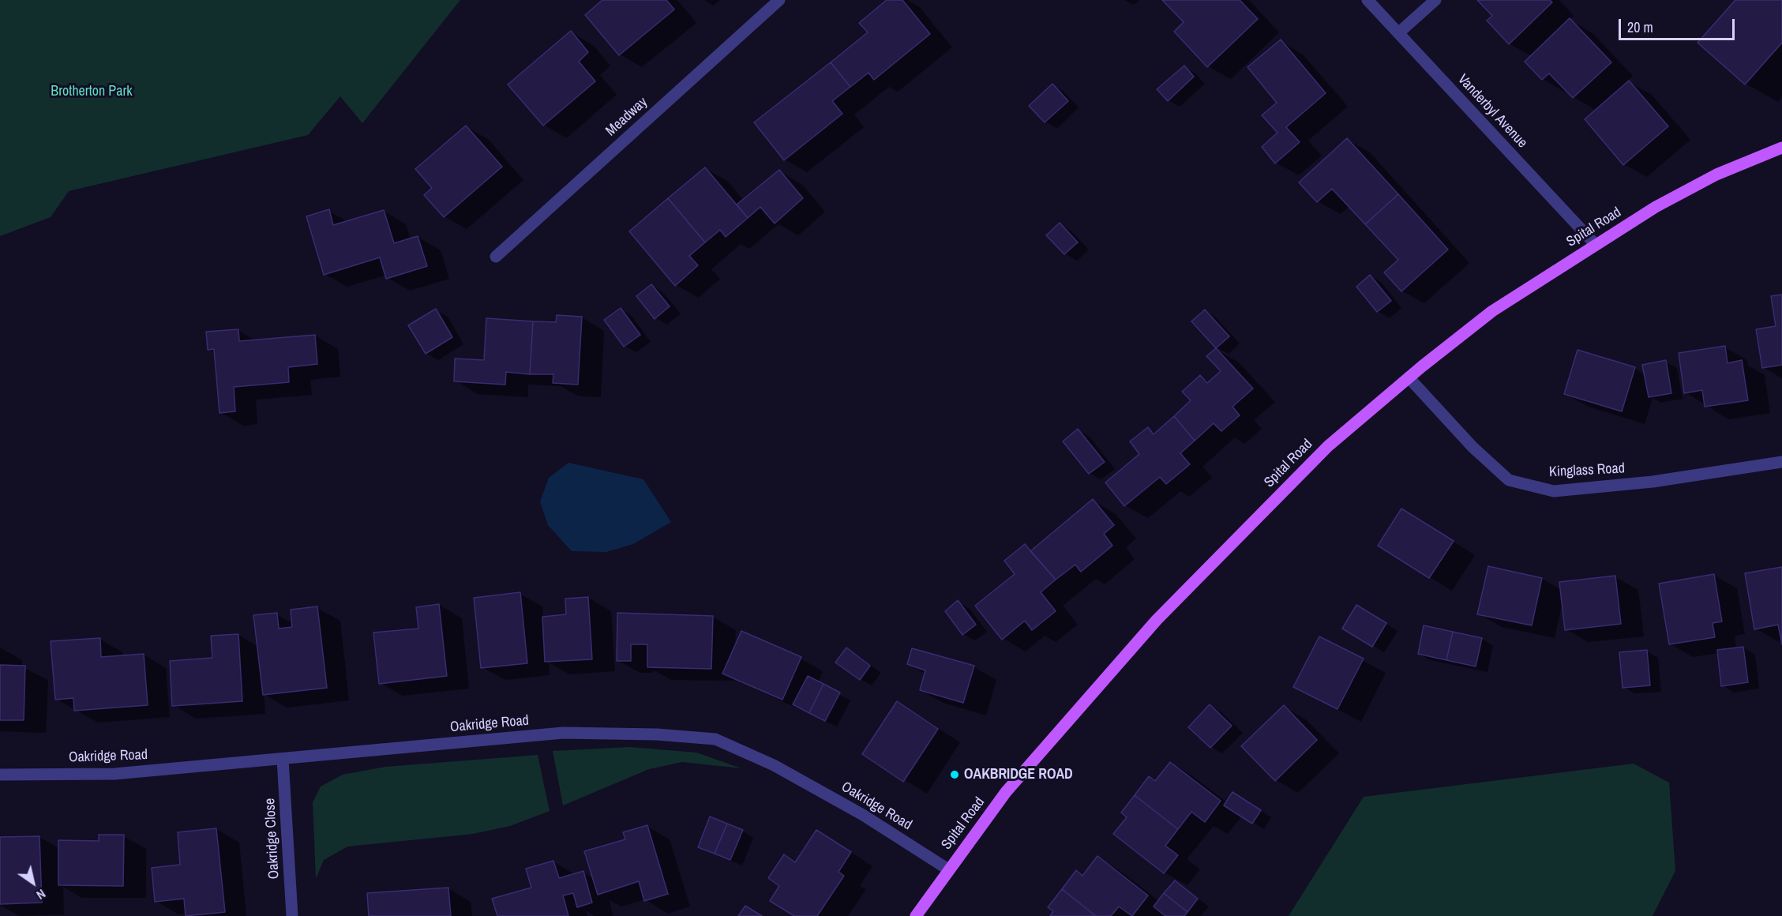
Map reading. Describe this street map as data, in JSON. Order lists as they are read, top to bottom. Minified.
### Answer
{"streets":{"main road":["Spital Road"],"street":["Vanderbyl Avenue","Meadway","Kinglass Road","Oakridge Road","Oakridge Close"]},"crossings":[["Vanderbyl Avenue","Spital Road"],["Spital Road","Kinglass Road"],["Spital Road","Oakridge Road"],["Oakridge Road","Oakridge Close"]],"parks":["Brotherton Park"],"places":["OAKBRIDGE ROAD"],"scale_bar":"20 m","north":"bottom right"}
